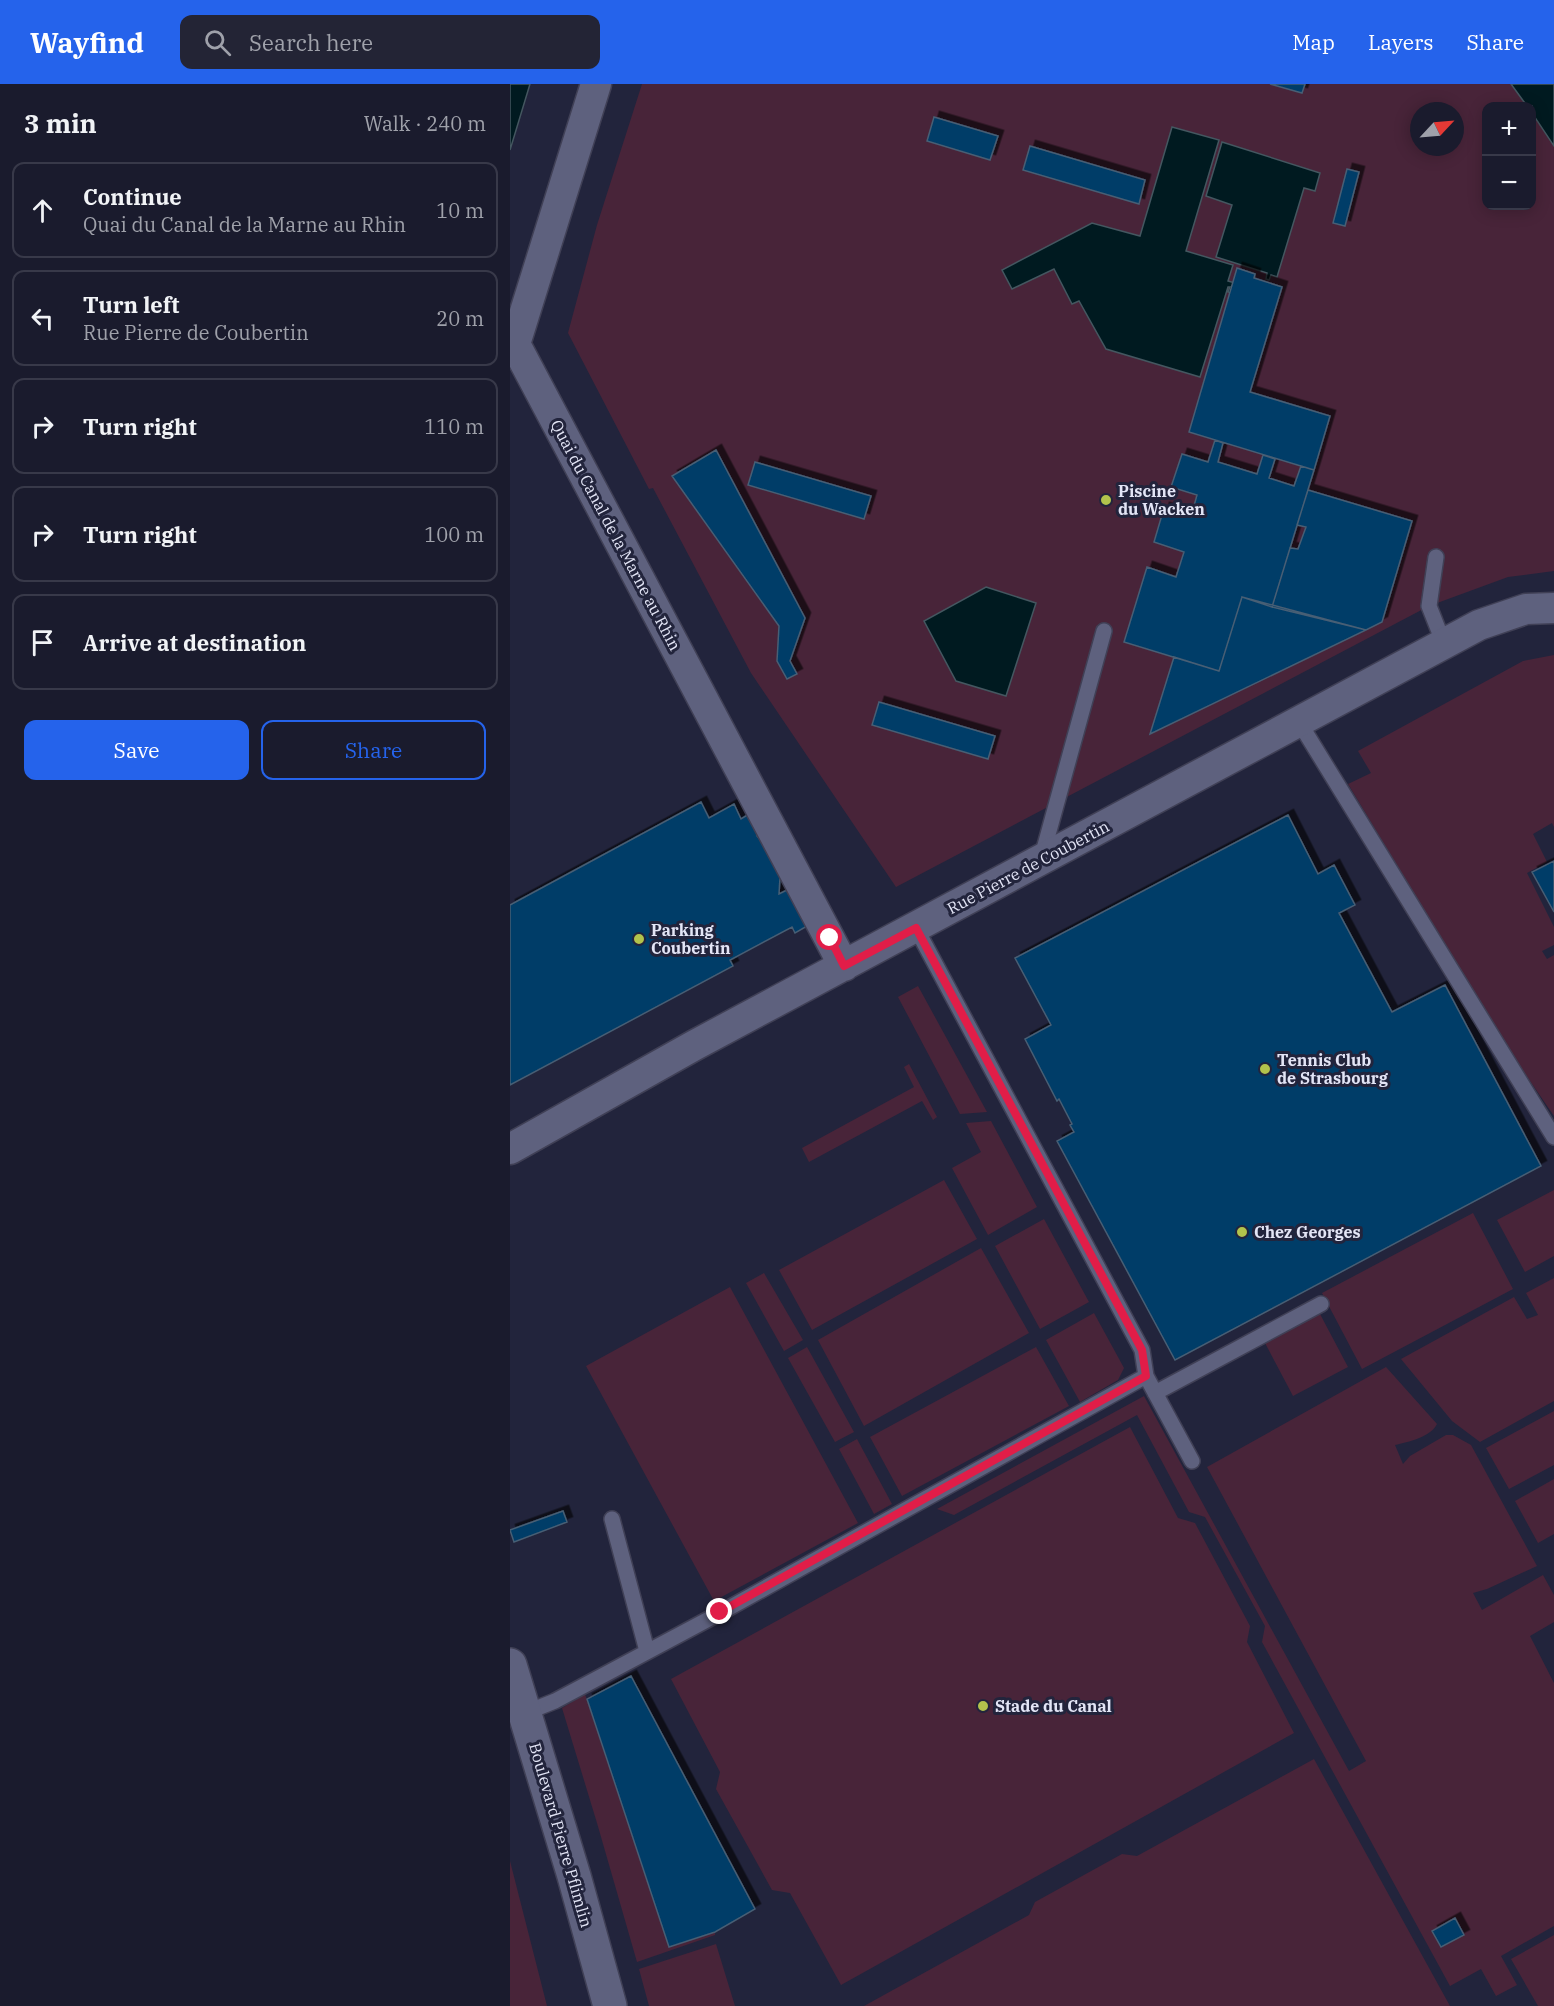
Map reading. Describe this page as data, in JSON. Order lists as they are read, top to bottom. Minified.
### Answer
{"streets":{"main road":["Boulevard Pierre Pflimlin"],"street":["Quai du Canal de la Marne au Rhin","Rue Pierre de Coubertin"]},"crossings":[["Quai du Canal de la Marne au Rhin","Rue Pierre de Coubertin"]],"places":["Piscine du Wacken","Parking Coubertin","Tennis Club de Strasbourg","Chez Georges","Stade du Canal"],"north":"top right","page":{"header":"Wayfind","search":"Search here","nav":["Map","Layers","Share"],"heading":["3 min","Walk · 240 m"],"map_buttons":["+","−"],"list":[["Continue","Quai du Canal de la Marne au Rhin","10 m"],["Turn left","Rue Pierre de Coubertin","20 m"],["Turn right","110 m"],["Turn right","100 m"],"Arrive at destination"],"buttons":["Save","Share"]}}
